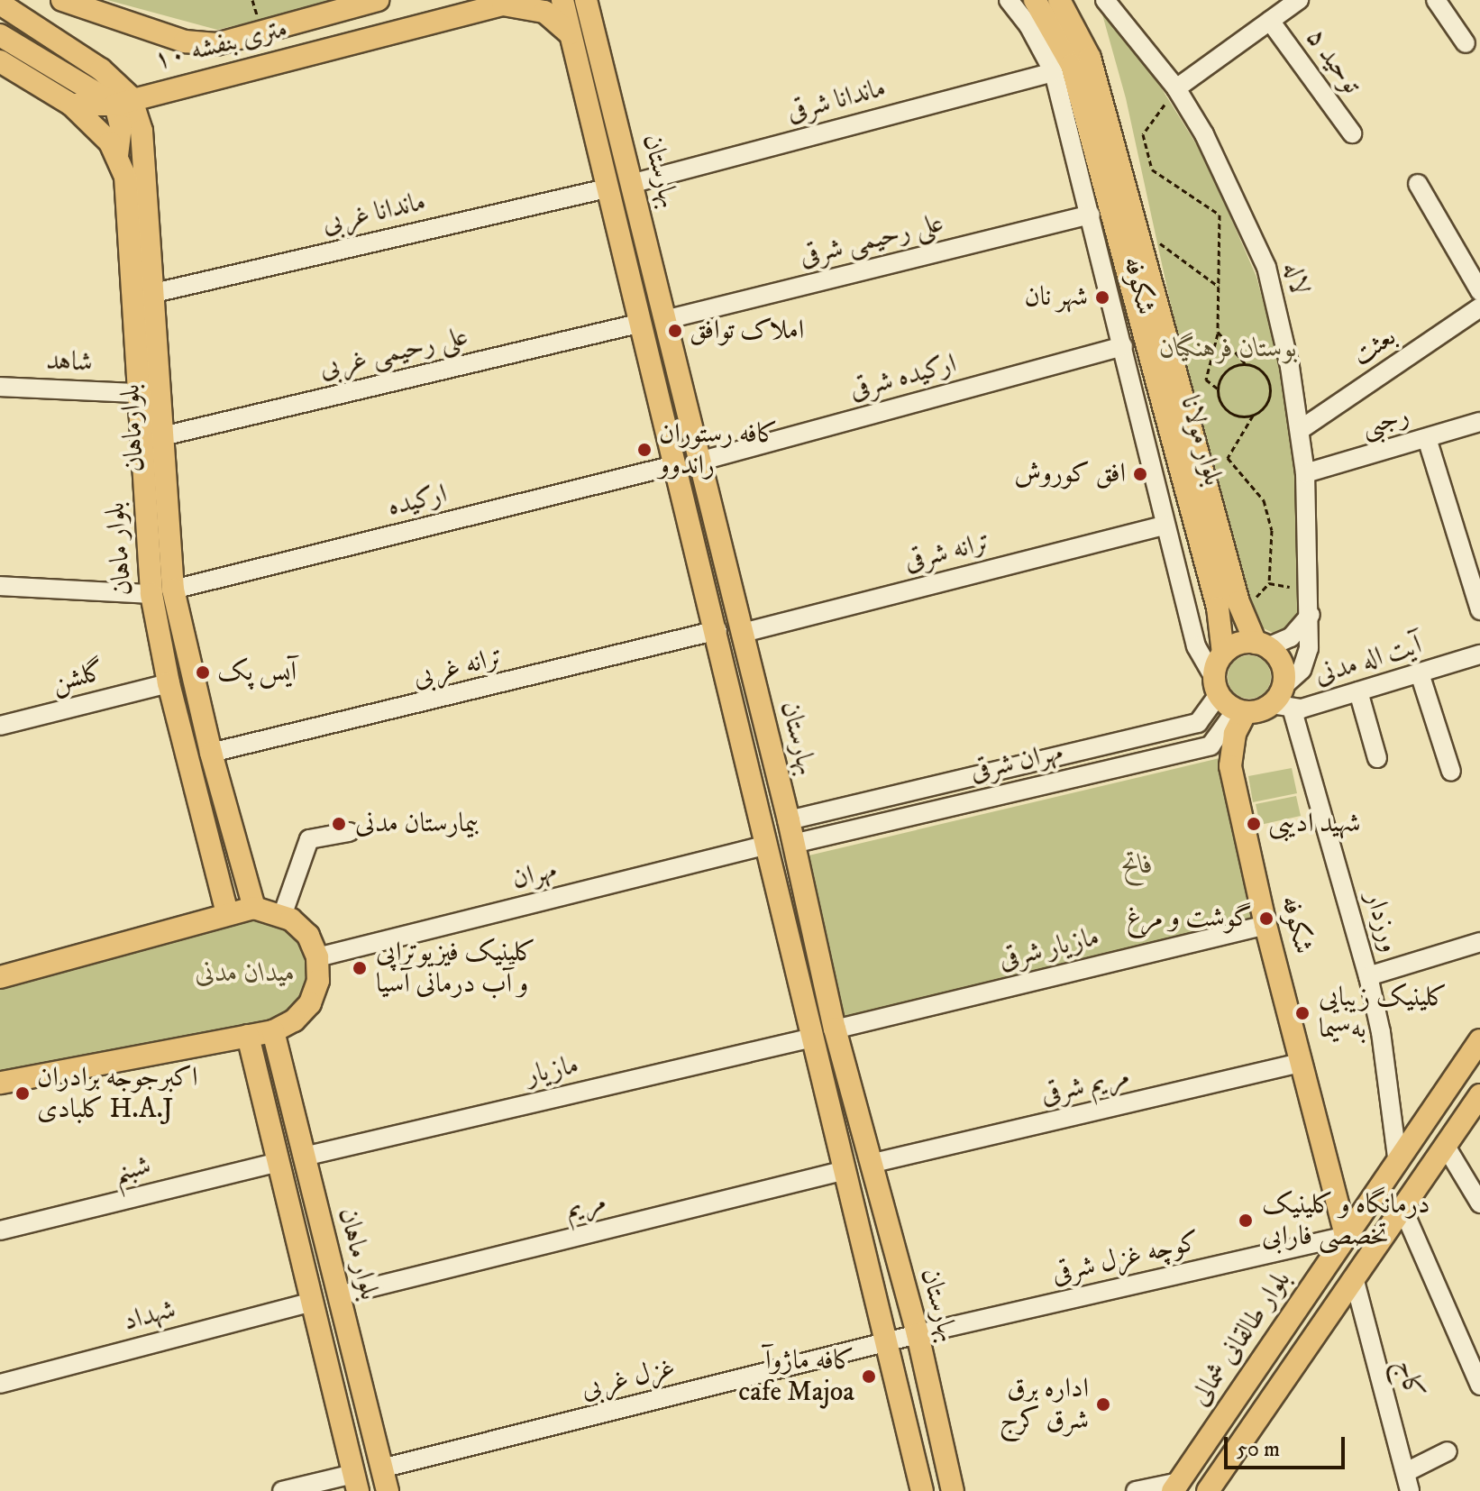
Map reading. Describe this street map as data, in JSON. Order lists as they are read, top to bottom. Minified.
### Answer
{"streets":{"main road":["۱۰ متری بنفشه","بهارستان","شکوفه","بلوارماهان","بلوار مولانا","بلوار ماهان","بلوار طالقانی شمالی"],"street":["توحید ۵","ماندانا شرقی","ماندانا غربی","علی رحیمی شرقی","لاله","بعثت","علی رحیمی غربی","شاهد","ارکیده شرقی","رجبی","ارکیده","ترانه شرقی","آیت اله مدنی","ترانه غربی","گلشن","مهران شرقی","مهران","ورزدار","مازیار شرقی","مازیار","مریم شرقی","شبنم","مریم","کوچه غزل شرقی","شهداد","غزل غربی","کاج"]},"crossings":[["۱۰ متری بنفشه","بهارستان"],["۱۰ متری بنفشه","بلوارماهان"],["۱۰ متری بنفشه","بلوار ماهان"],["ماندانا شرقی","بهارستان"],["ماندانا شرقی","شکوفه"],["بهارستان","ماندانا غربی"],["بهارستان","علی رحیمی شرقی"],["بهارستان","علی رحیمی غربی"],["بهارستان","ارکیده شرقی"],["بهارستان","ارکیده"],["بهارستان","ترانه شرقی"],["بهارستان","ترانه غربی"],["بهارستان","مهران شرقی"],["بهارستان","مهران"],["بهارستان","مازیار"],["بهارستان","مریم"],["بهارستان","کوچه غزل شرقی"],["بهارستان","غزل غربی"],["ماندانا غربی","بلوارماهان"],["علی رحیمی شرقی","شکوفه"],["لاله","شکوفه"],["لاله","بعثت"],["لاله","رجبی"],["لاله","بلوار مولانا"],["لاله","آیت اله مدنی"],["لاله","مهران شرقی"],["لاله","ورزدار"],["شکوفه","ارکیده شرقی"],["شکوفه","بلوار مولانا"],["شکوفه","ترانه شرقی"],["شکوفه","آیت اله مدنی"],["شکوفه","مهران شرقی"],["شکوفه","ورزدار"],["شکوفه","مازیار شرقی"],["شکوفه","مریم شرقی"],["شکوفه","کوچه غزل شرقی"],["شکوفه","بلوار طالقانی شمالی"],["علی رحیمی غربی","بلوارماهان"],["شاهد","بلوار ماهان"],["بلوارماهان","ارکیده"],["بلوارماهان","بلوار ماهان"],["بلوارماهان","ترانه غربی"],["بلوار مولانا","آیت اله مدنی"],["بلوار مولانا","مهران شرقی"],["بلوار مولانا","ورزدار"],["ارکیده","بلوار ماهان"],["بلوار ماهان","گلشن"],["بلوار ماهان","مازیار"],["بلوار ماهان","شبنم"],["بلوار ماهان","مریم"],["بلوار ماهان","شهداد"],["بلوار ماهان","غزل غربی"],["آیت اله مدنی","مهران شرقی"],["آیت اله مدنی","ورزدار"],["مهران شرقی","ورزدار"],["ورزدار","بلوار طالقانی شمالی"],["کوچه غزل شرقی","بلوار طالقانی شمالی"],["کوچه غزل شرقی","غزل غربی"]],"parks":["بوستان فرهنگیان","فاتح","میدان مدنی"],"places":["شهر نان","املاک توافق","کافه رستوران راندوو","افق کوروش","آیس پک","بیمارستان مدنی","شهید ادیبی","گوشت و مرغ","کلینیک فیزیوتراپی و آب درمانی آسیا","کلینیک زیبایی به‌سیما","اکبرجوجه برادران کلبادی H.A.J","درمانگاه و کلینیک تخصصی فارابی","کافه ماژوآ cafe Majoa","اداره برق شرق کرج"],"scale_bar":"50 m"}
